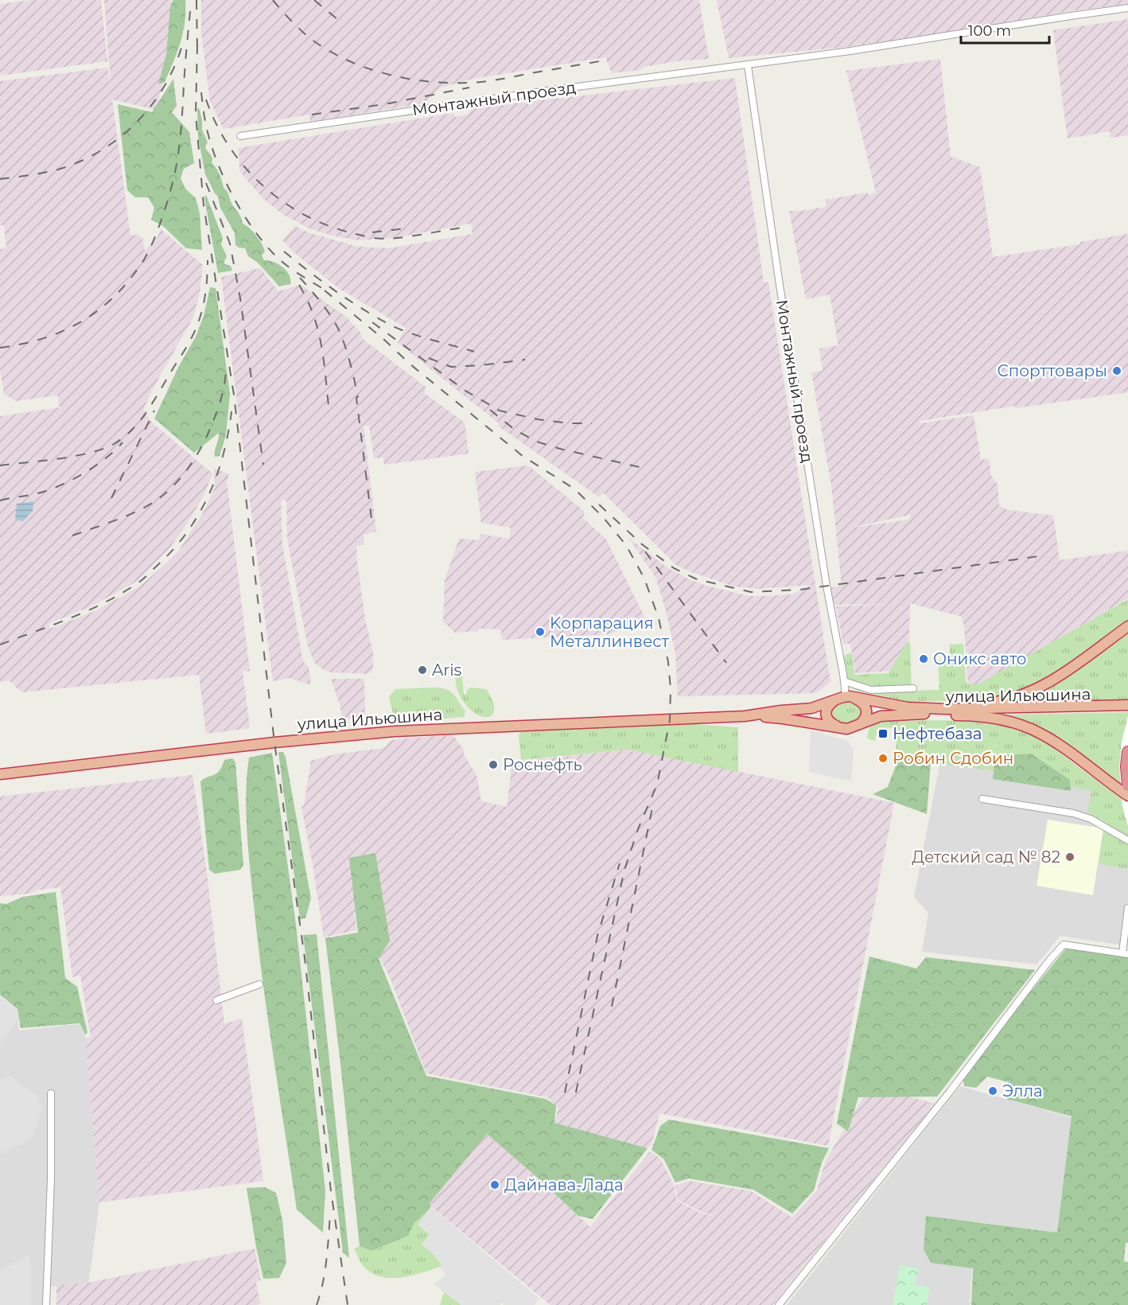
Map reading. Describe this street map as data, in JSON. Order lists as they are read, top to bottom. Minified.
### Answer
{"streets":{"highway":["улица Ильюшина"],"street":["Монтажный проезд"]},"places":{"other":["Спорттовары","Kорпарация Металлинвест","Оникс авто","Aris","Робин Сдобин","Роснефть","Детский сад № 82","Элла","Дайнава-Лада"],"transit":["Нефтебаза"]},"scale_bar":"100 m"}
